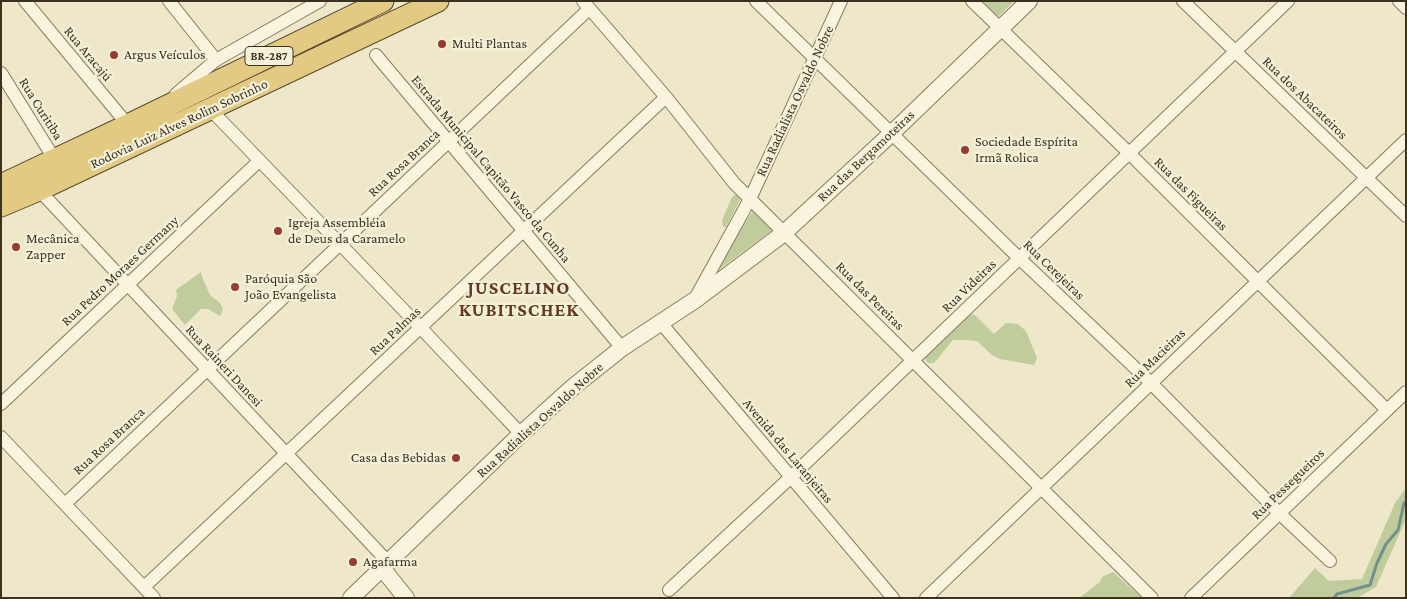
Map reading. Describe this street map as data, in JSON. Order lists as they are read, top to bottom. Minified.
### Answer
{"streets":{"highway":["BR-287","Rodovia Luiz Alves Rolim Sobrinho"],"street":["Rua Aracajú","Rua dos Abacateiros","Rua Radialista Osvaldo Nobre","Rua Curitiba","Rua das Bergamoteiras","Rua Rosa Branca","Estrada Municipal Capitão Vasco da Cunha","Rua das Figueiras","Rua Cerejeiras","Rua Pedro Moraes Germany","Rua Videiras","Rua das Pereiras","Rua Palmas","Rua Macieiras","Rua Raineri Danesi","Avenida das Laranjeiras","Rua Pessegueiros"]},"crossings":[["Rua Aracajú","Rodovia Luiz Alves Rolim Sobrinho"],["Rua dos Abacateiros","Rua Videiras"],["Rua dos Abacateiros","Rua Macieiras"],["Rua Radialista Osvaldo Nobre","Rua das Bergamoteiras"],["Rua Radialista Osvaldo Nobre","Estrada Municipal Capitão Vasco da Cunha"],["Rua Radialista Osvaldo Nobre","Rua Cerejeiras"],["Rua Radialista Osvaldo Nobre","Rua das Pereiras"],["Rua Radialista Osvaldo Nobre","Rua Raineri Danesi"],["Rua Radialista Osvaldo Nobre","Avenida das Laranjeiras"],["Rua Curitiba","Rodovia Luiz Alves Rolim Sobrinho"],["Rodovia Luiz Alves Rolim Sobrinho","Rua Raineri Danesi"],["Rua das Bergamoteiras","Rua das Figueiras"],["Rua das Bergamoteiras","Rua Cerejeiras"],["Rua das Bergamoteiras","Rua das Pereiras"],["Rua Rosa Branca","Estrada Municipal Capitão Vasco da Cunha"],["Rua Rosa Branca","Rua das Pereiras"],["Rua Rosa Branca","Rua Raineri Danesi"],["Estrada Municipal Capitão Vasco da Cunha","Rua Palmas"],["Rua das Figueiras","Rua Videiras"],["Rua das Figueiras","Rua Macieiras"],["Rua das Figueiras","Rua Pessegueiros"],["Rua Cerejeiras","Rua Videiras"],["Rua Cerejeiras","Rua Macieiras"],["Rua Cerejeiras","Rua Pessegueiros"],["Rua Pedro Moraes Germany","Rua Raineri Danesi"],["Rua Videiras","Rua das Pereiras"],["Rua Videiras","Avenida das Laranjeiras"],["Rua das Pereiras","Rua Palmas"],["Rua das Pereiras","Rua Macieiras"],["Rua Palmas","Rua Raineri Danesi"]],"districts":["JUSCELINO KUBITSCHEK"],"places":["Multi Plantas","Argus Veículos","Sociedade Espírita Irmã Rolica","Igreja Assembléia de Deus da Caramelo","Mecânica Zapper","Paróquia São João Evangelista","Casa das Bebidas","Agafarma"]}
